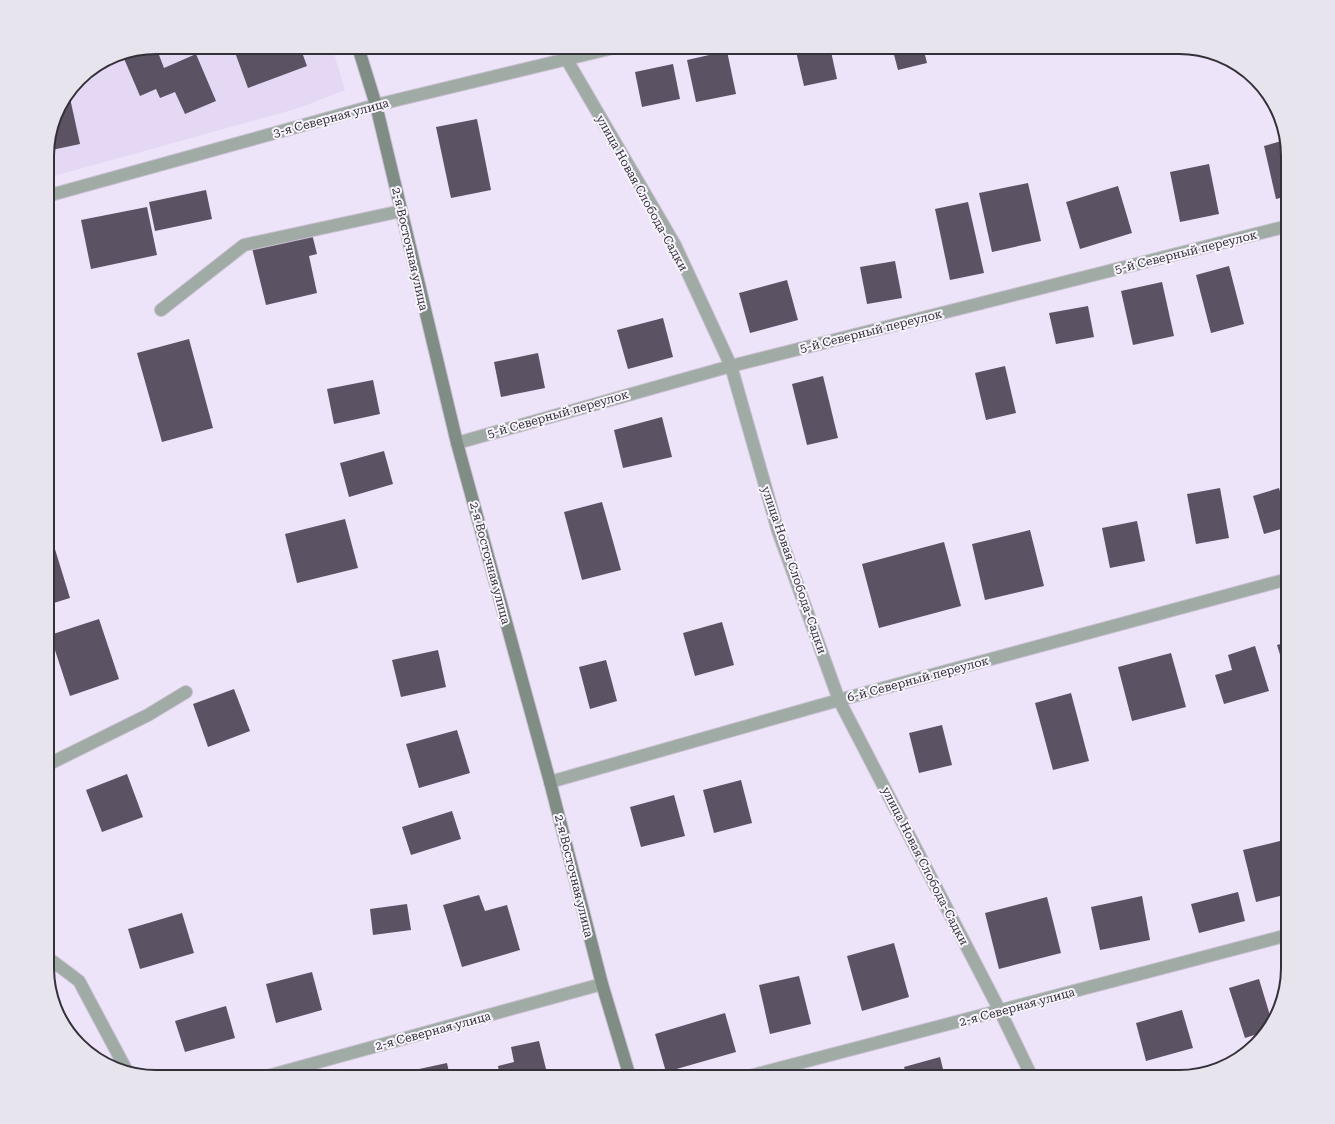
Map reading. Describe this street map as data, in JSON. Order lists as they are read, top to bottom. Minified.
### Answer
{"streets":{"street":["3-я Северная улица","улица Новая Слобода-Садки","2-я Восточная улица","5-й Северный переулок","6-й Северный переулок","2-я Северная улица"]},"crossings":[["3-я Северная улица","улица Новая Слобода-Садки"],["3-я Северная улица","2-я Восточная улица"],["улица Новая Слобода-Садки","5-й Северный переулок"],["улица Новая Слобода-Садки","6-й Северный переулок"],["улица Новая Слобода-Садки","2-я Северная улица"],["2-я Восточная улица","5-й Северный переулок"],["2-я Восточная улица","6-й Северный переулок"],["2-я Восточная улица","2-я Северная улица"]]}
